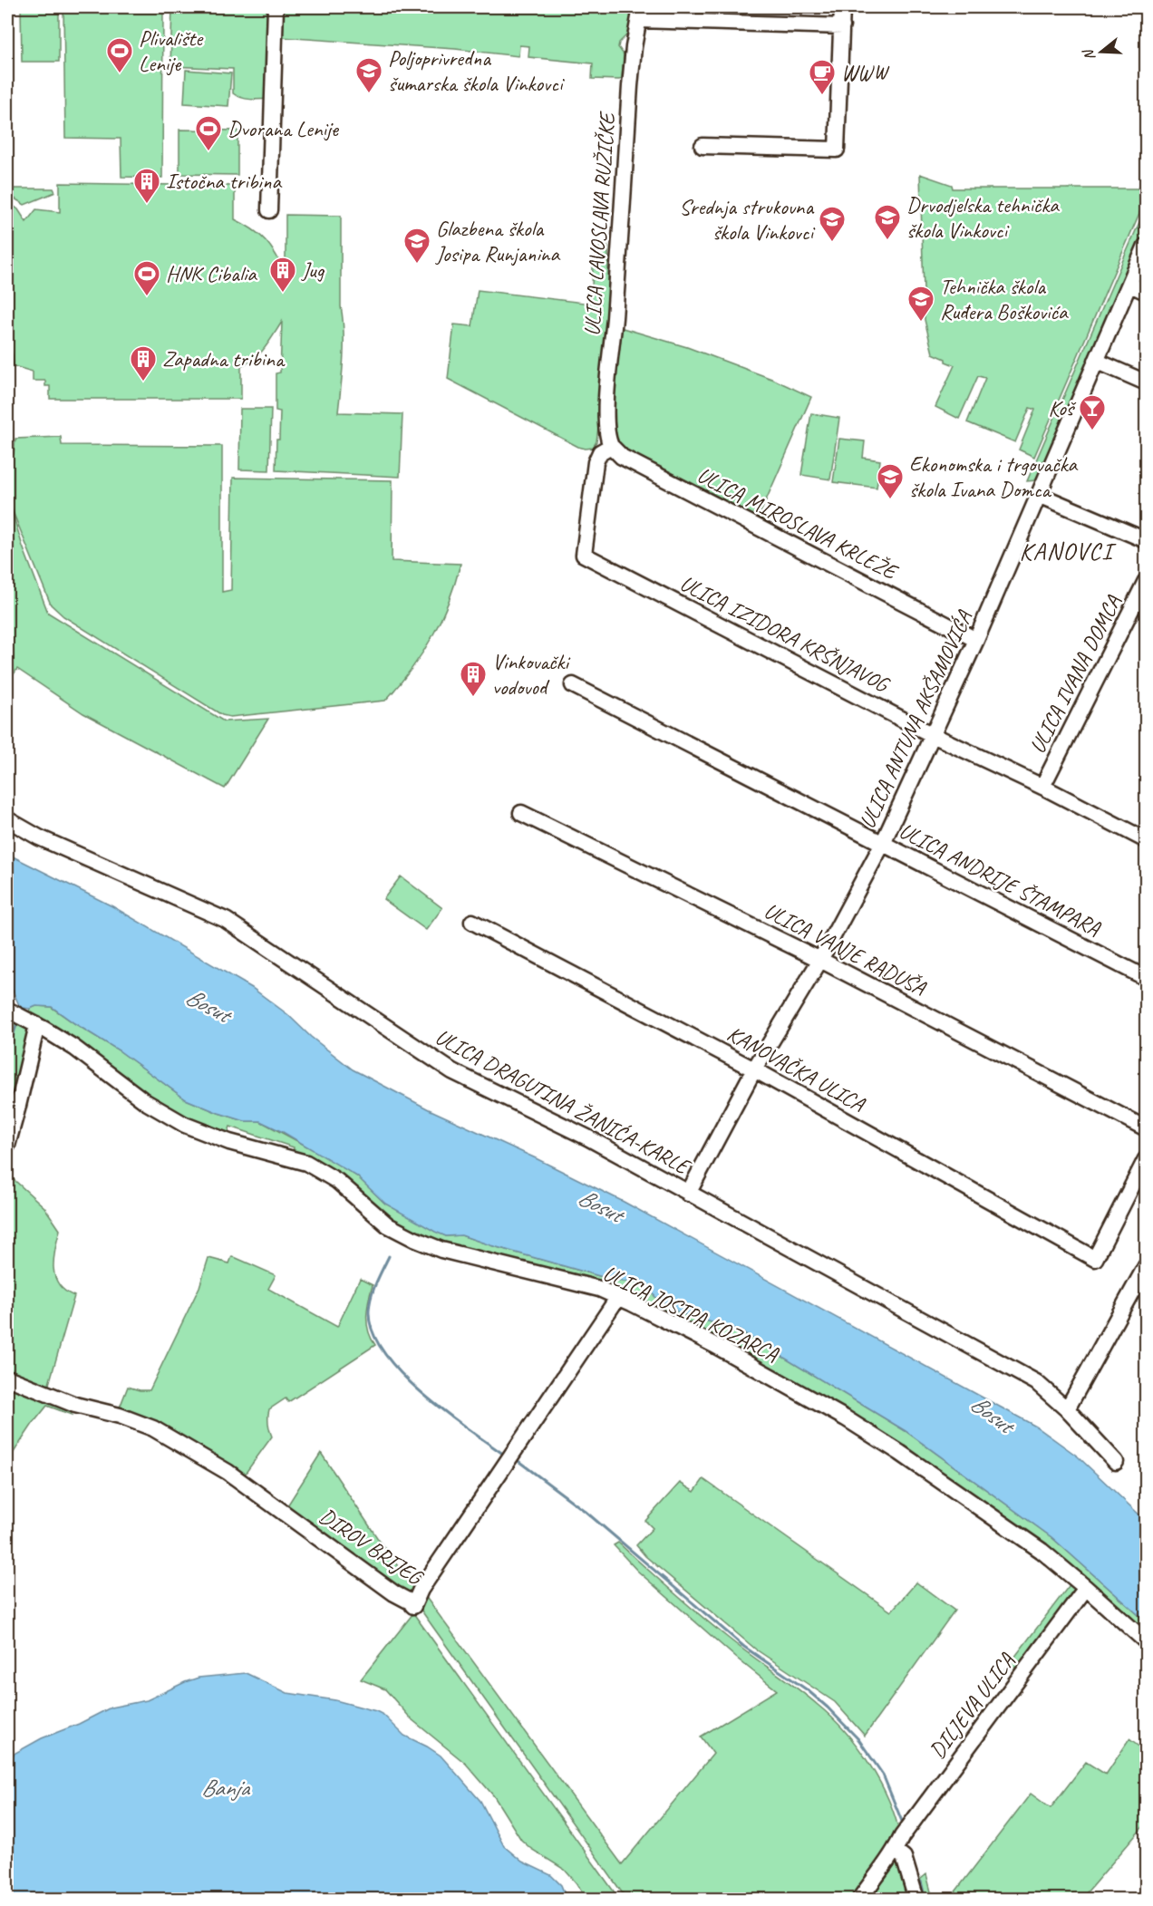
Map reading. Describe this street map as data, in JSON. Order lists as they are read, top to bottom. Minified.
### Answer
{"streets":{"street":["ULICA LAVOSLAVA RUŽIČKE","ULICA MIROSLAVA KRLEŽE","ULICA IZIDORA KRŠNJAVOG","ULICA IVANA DOMCA","ULICA ANTUNA AKŠAMOVIĆA","ULICA ANDRIJE ŠTAMPARA","ULICA VANJE RADUŠA","KANOVAČKA ULICA","ULICA DRAGUTINA ŽANIĆA-KARLE","ULICA JOSIPA KOZARCA","DIROV BRIJEG","DILJEVA ULICA"]},"crossings":[["ULICA LAVOSLAVA RUŽIČKE","ULICA MIROSLAVA KRLEŽE"],["ULICA LAVOSLAVA RUŽIČKE","ULICA IZIDORA KRŠNJAVOG"],["ULICA MIROSLAVA KRLEŽE","ULICA IZIDORA KRŠNJAVOG"],["ULICA MIROSLAVA KRLEŽE","ULICA ANTUNA AKŠAMOVIĆA"],["ULICA IZIDORA KRŠNJAVOG","ULICA IVANA DOMCA"],["ULICA IZIDORA KRŠNJAVOG","ULICA ANTUNA AKŠAMOVIĆA"],["ULICA ANTUNA AKŠAMOVIĆA","ULICA ANDRIJE ŠTAMPARA"],["ULICA ANTUNA AKŠAMOVIĆA","ULICA VANJE RADUŠA"],["ULICA ANTUNA AKŠAMOVIĆA","KANOVAČKA ULICA"],["ULICA ANTUNA AKŠAMOVIĆA","ULICA DRAGUTINA ŽANIĆA-KARLE"],["ULICA JOSIPA KOZARCA","DIROV BRIJEG"],["ULICA JOSIPA KOZARCA","DILJEVA ULICA"]],"districts":["KANOVCI"],"water":["Bosut","Banja"],"places":{"sports":["Plivalište Lenije","Dvorana Lenije","HNK Cibalia"],"school or university":["Poljoprivredna šumarska škola Vinkovci","Drvodjelska tehnička škola Vinkovci","Srednja strukovna škola Vinkovci","Glazbena škola Josipa Runjanina","Tehnička škola Ruđera Boškovića","Ekonomska i trgovačka škola Ivana Domca"],"cafe":["WWW"],"building":["Istočna tribina","Jug","Zapadna tribina","Vinkovački vodovod"],"bar":["Koš"]},"north":"left"}
